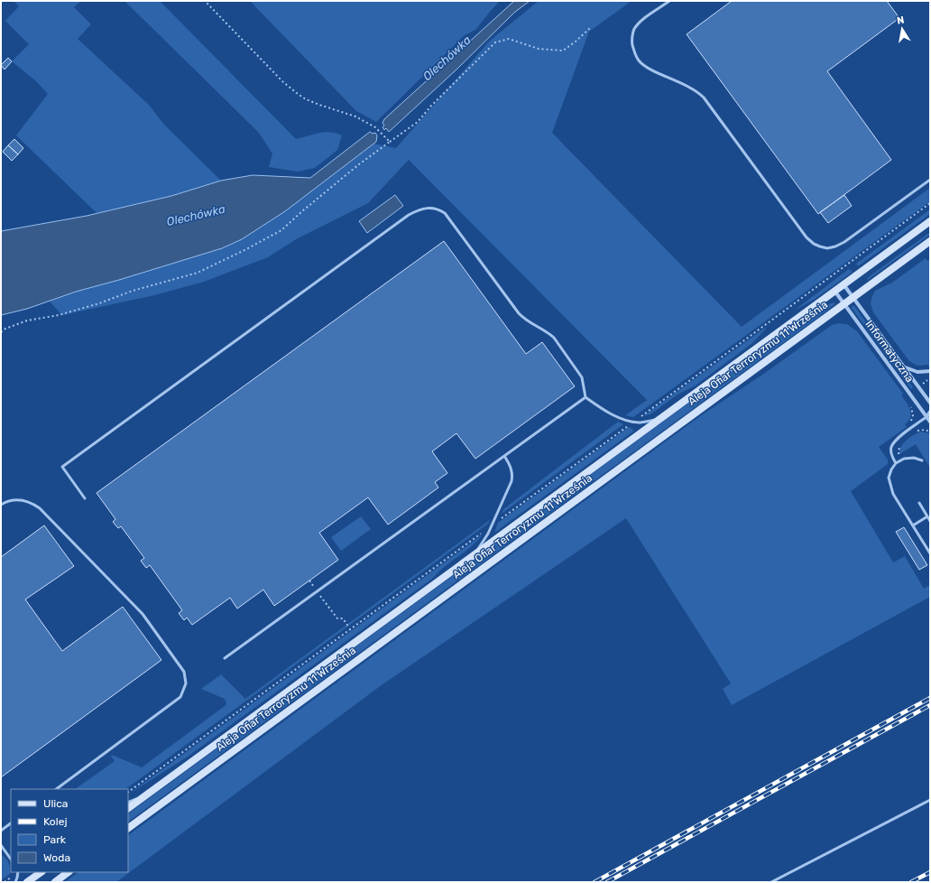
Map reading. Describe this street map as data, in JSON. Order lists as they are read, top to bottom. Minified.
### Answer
{"streets":{"street":["Informatyczna","Aleja Ofiar Terroryzmu 11 Września"]},"crossings":[["Informatyczna","Aleja Ofiar Terroryzmu 11 Września"]],"water":["Olechówka"],"legend":["Ulica","Kolej","Park","Woda"],"north":"top"}
